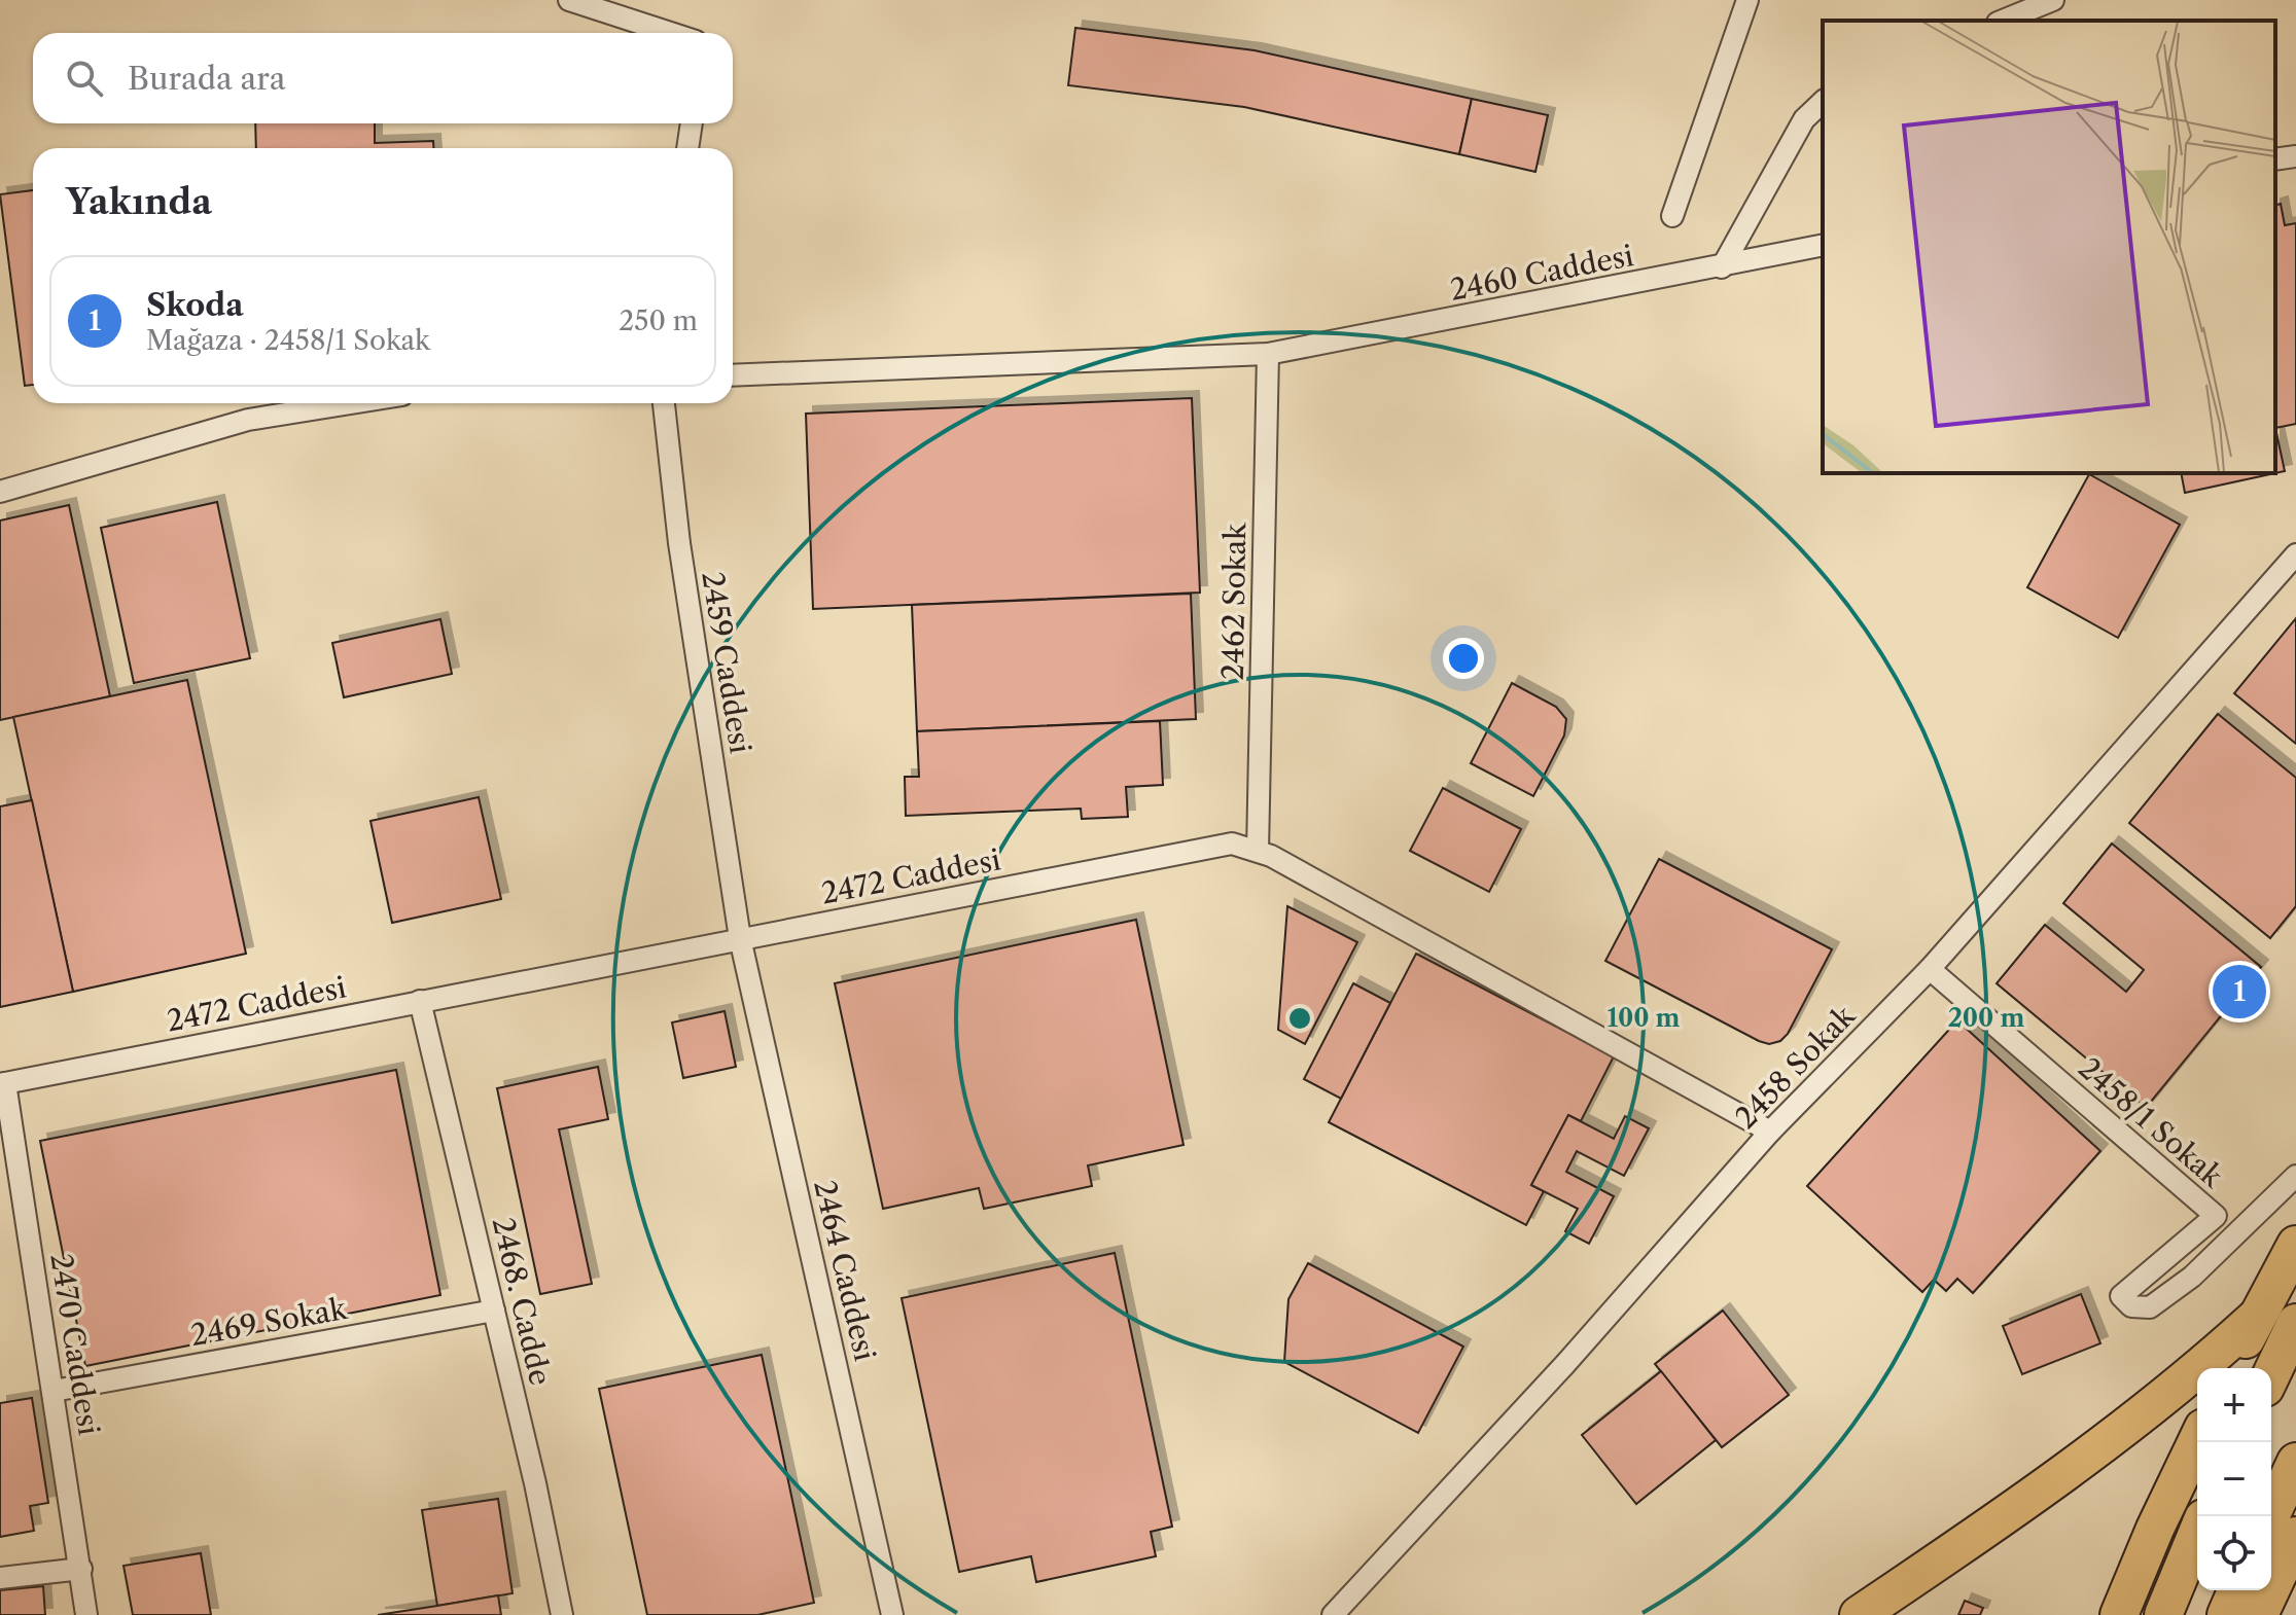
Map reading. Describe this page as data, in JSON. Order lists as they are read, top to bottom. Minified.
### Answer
{"streets":{"street":["2460 Caddesi","2462 Sokak","2459 Caddesi","2472 Caddesi","2458 Sokak","2458/1 Sokak","2464 Caddesi","2468. Cadde","2469 Sokak","2470 Caddesi"]},"crossings":[["2460 Caddesi","2462 Sokak"],["2462 Sokak","2472 Caddesi"],["2459 Caddesi","2472 Caddesi"],["2459 Caddesi","2464 Caddesi"],["2472 Caddesi","2458 Sokak"],["2472 Caddesi","2464 Caddesi"],["2472 Caddesi","2468. Cadde"],["2472 Caddesi","2470 Caddesi"],["2458 Sokak","2458/1 Sokak"],["2468. Cadde","2469 Sokak"],["2469 Sokak","2470 Caddesi"]],"page":{"search":"Burada ara","heading":"Yakında","list":[{"mark":"1","name":"Skoda","note":"Mağaza · 2458/1 Sokak","value":"250 m"}],"pins":"1","map_buttons":["+","−"]},"rings":["100 m","200 m"]}
